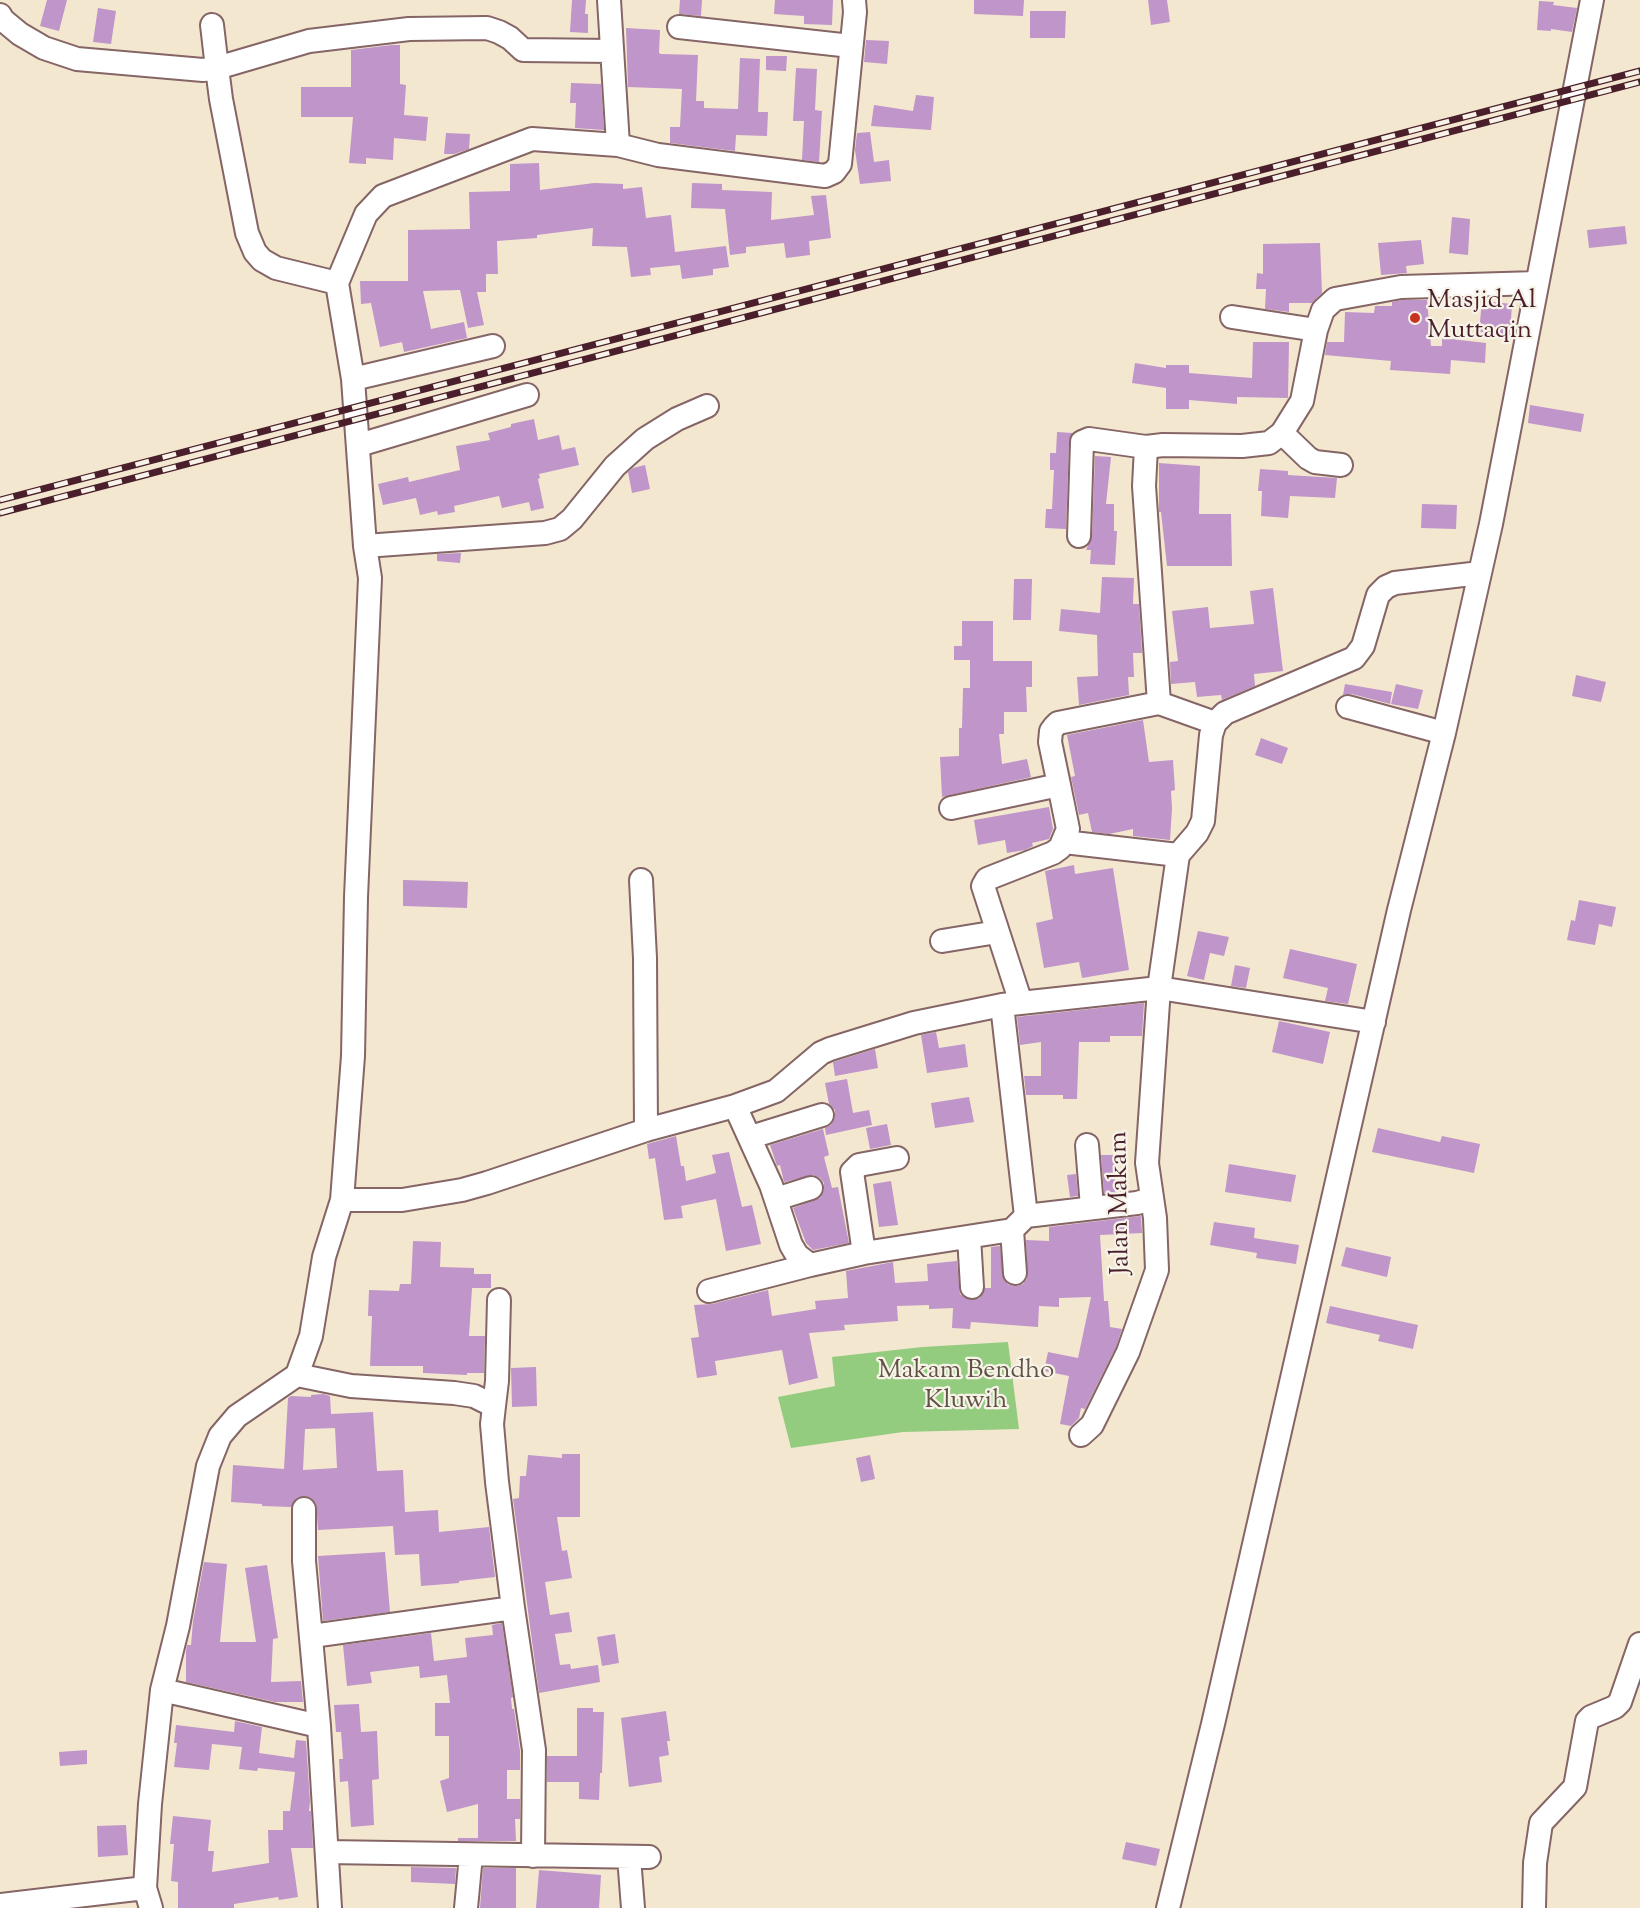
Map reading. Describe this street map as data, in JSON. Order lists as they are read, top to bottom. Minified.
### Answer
{"streets":{"street":["Jalan Makam"]},"parks":["Makam Bendho Kluwih"],"places":["Masjid Al Muttaqin"]}
